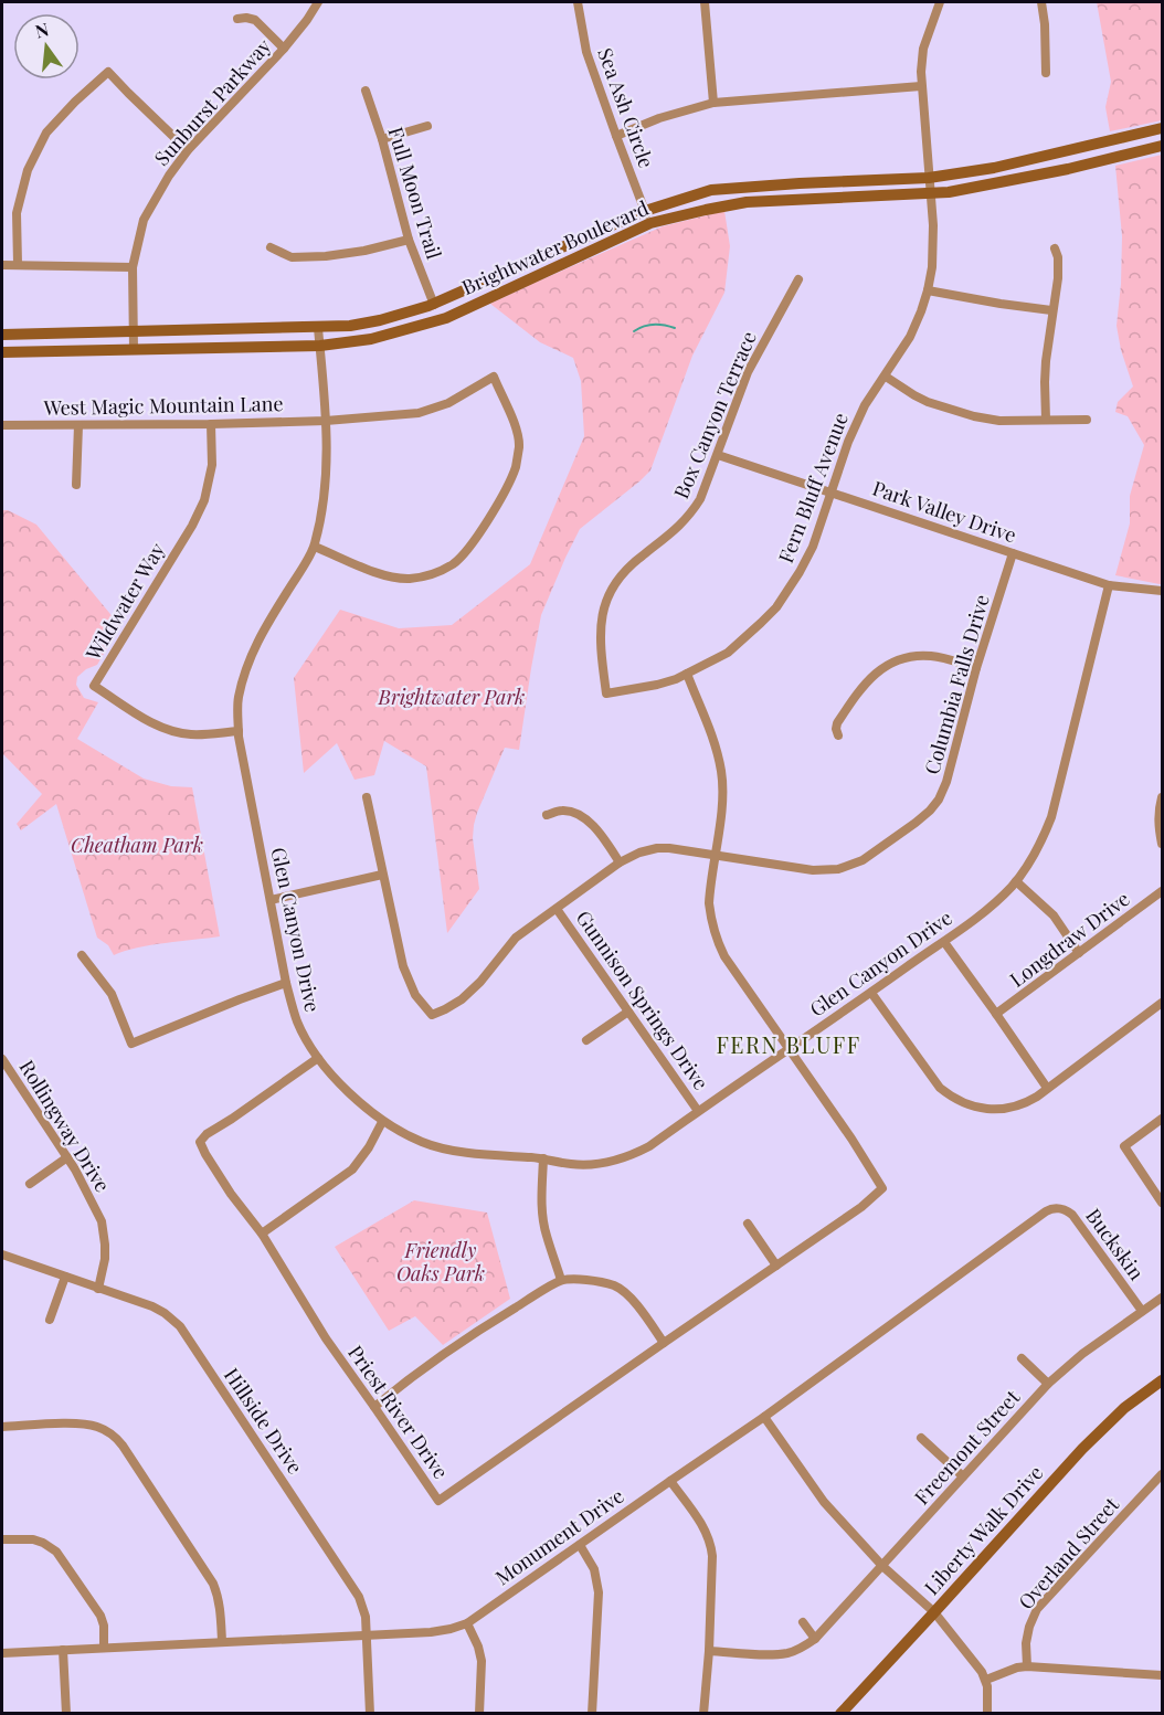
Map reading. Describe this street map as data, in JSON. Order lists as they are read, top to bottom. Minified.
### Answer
{"streets":{"street":["Sunburst Parkway","Sea Ash Circle","Full Moon Trail","Brightwater Boulevard","West Magic Mountain Lane","Box Canyon Terrace","Fern Bluff Avenue","Park Valley Drive","Wildwater Way","Columbia Falls Drive","Glen Canyon Drive","Longdraw Drive","Gunnison Springs Drive","Rollingway Drive","Buckskin","Priest River Drive","Hillside Drive","Freemont Street","Liberty Walk Drive","Monument Drive","Overland Street"]},"crossings":[["Sunburst Parkway","Brightwater Boulevard"],["Sea Ash Circle","Brightwater Boulevard"],["Full Moon Trail","Brightwater Boulevard"],["Brightwater Boulevard","Fern Bluff Avenue"],["Brightwater Boulevard","Glen Canyon Drive"],["West Magic Mountain Lane","Wildwater Way"],["West Magic Mountain Lane","Glen Canyon Drive"],["Box Canyon Terrace","Fern Bluff Avenue"],["Box Canyon Terrace","Park Valley Drive"],["Fern Bluff Avenue","Park Valley Drive"],["Park Valley Drive","Columbia Falls Drive"],["Park Valley Drive","Glen Canyon Drive"],["Wildwater Way","Glen Canyon Drive"],["Columbia Falls Drive","Gunnison Springs Drive"],["Glen Canyon Drive","Gunnison Springs Drive"],["Glen Canyon Drive","Priest River Drive"],["Rollingway Drive","Hillside Drive"],["Buckskin","Freemont Street"],["Buckskin","Monument Drive"],["Hillside Drive","Monument Drive"]],"districts":["FERN BLUFF"],"parks":["Brightwater Park","Cheatham Park","Friendly Oaks Park"],"north":"top"}
